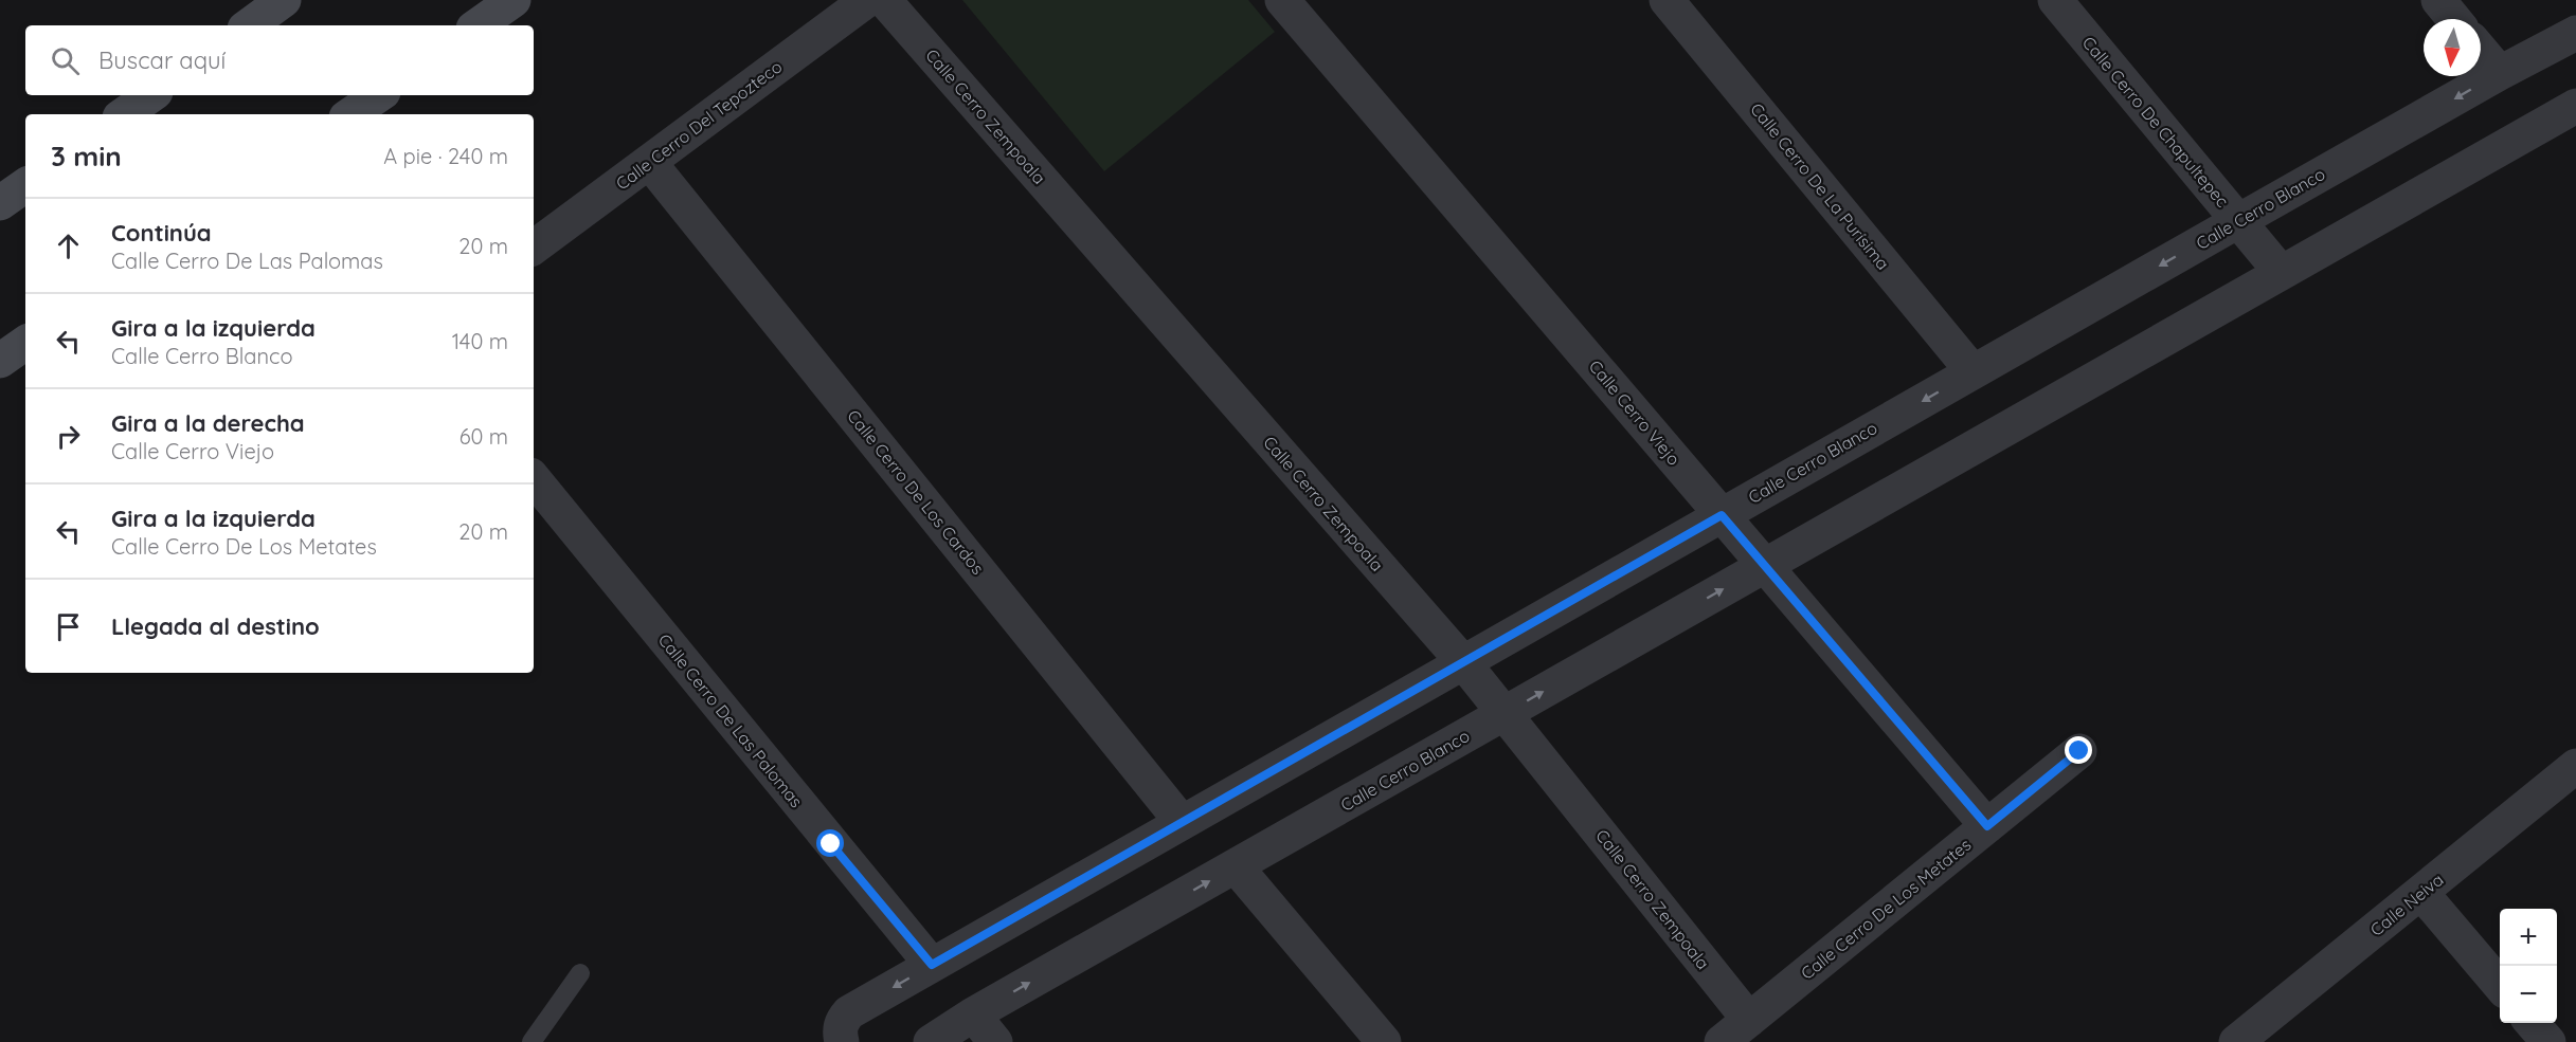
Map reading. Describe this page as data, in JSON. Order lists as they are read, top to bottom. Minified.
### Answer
{"streets":{"street":["Calle Cerro Zempoala","Calle Cerro De Chapultepec","Calle Cerro Del Tepozteco","Calle Cerro De La Purísima","Calle Cerro Blanco","Calle Cerro Viejo","Calle Cerro De Los Cardos","Calle Cerro De Las Palomas","Calle Neiva","Calle Cerro De Los Metates"]},"crossings":[["Calle Cerro Zempoala","Calle Cerro Blanco"],["Calle Cerro Zempoala","Calle Cerro De Los Metates"],["Calle Cerro De Chapultepec","Calle Cerro Blanco"],["Calle Cerro Del Tepozteco","Calle Cerro De Los Cardos"],["Calle Cerro De La Purísima","Calle Cerro Blanco"],["Calle Cerro Blanco","Calle Cerro Viejo"],["Calle Cerro Blanco","Calle Cerro De Los Cardos"],["Calle Cerro Blanco","Calle Cerro De Las Palomas"],["Calle Cerro Viejo","Calle Cerro De Los Metates"]],"north":"bottom","page":{"search":"Buscar aquí","heading":["3 min","A pie · 240 m"],"list":[["Continúa","Calle Cerro De Las Palomas","20 m"],["Gira a la izquierda","Calle Cerro Blanco","140 m"],["Gira a la derecha","Calle Cerro Viejo","60 m"],["Gira a la izquierda","Calle Cerro De Los Metates","20 m"],"Llegada al destino"],"map_buttons":["+","−"]}}
